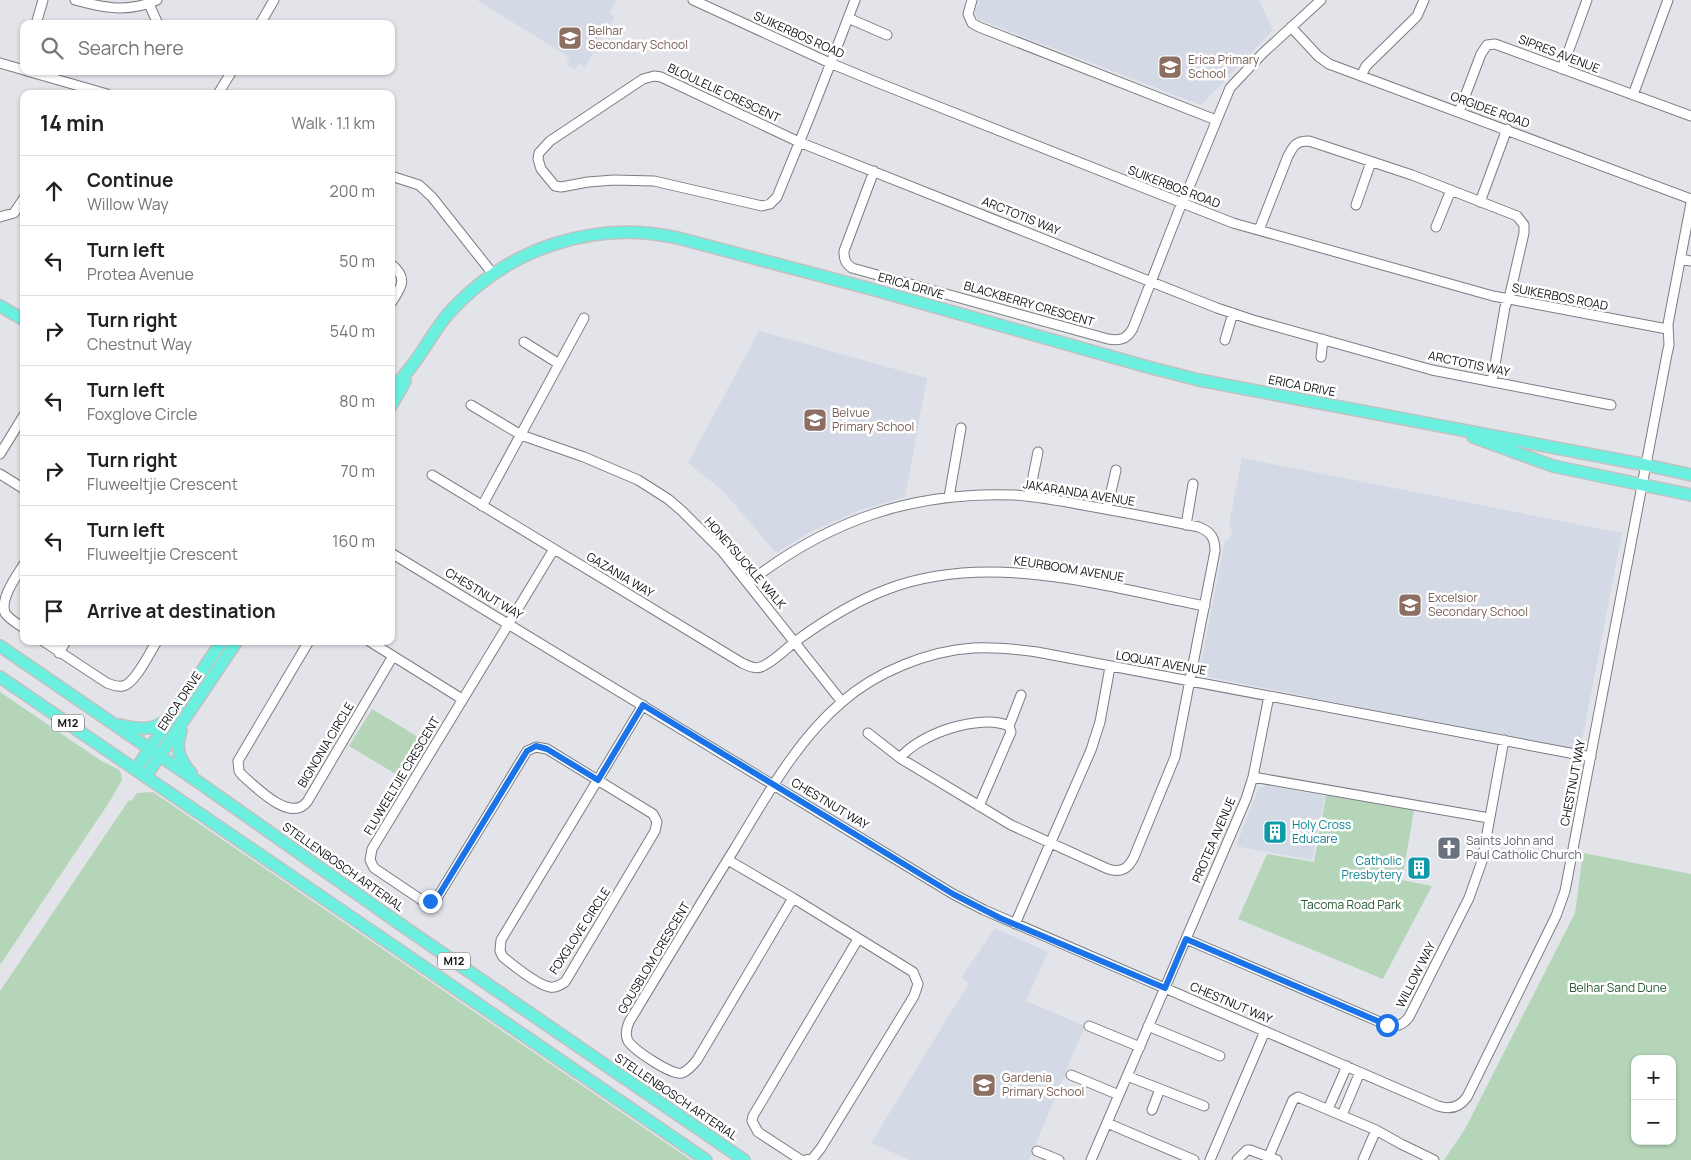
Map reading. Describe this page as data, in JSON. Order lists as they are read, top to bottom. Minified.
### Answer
{"streets":{"main road":["ERICA DRIVE","M12","STELLENBOSCH ARTERIAL"],"street":["SUIKERBOS ROAD","SIPRES AVENUE","BLOULELIE CRESCENT","ORGIDEE ROAD","ARCTOTIS WAY","BLACKBERRY CRESCENT","JAKARANDA AVENUE","HONEYSUCKLE WALK","KEURBOOM AVENUE","GAZANIA WAY","CHESTNUT WAY","LOQUAT AVENUE","BIGNONIA CIRCLE","FLUWEELTJIE CRESCENT","PROTEA AVENUE","FOXGLOVE CIRCLE","GOUSBLOM CRESCENT","WILLOW WAY"]},"crossings":[["SUIKERBOS ROAD","BLOULELIE CRESCENT"],["SUIKERBOS ROAD","BLACKBERRY CRESCENT"],["SUIKERBOS ROAD","CHESTNUT WAY"],["SIPRES AVENUE","ORGIDEE ROAD"],["BLOULELIE CRESCENT","ARCTOTIS WAY"],["ORGIDEE ROAD","BLACKBERRY CRESCENT"],["ARCTOTIS WAY","BLACKBERRY CRESCENT"],["ERICA DRIVE","CHESTNUT WAY"],["ERICA DRIVE","M12"],["ERICA DRIVE","STELLENBOSCH ARTERIAL"],["JAKARANDA AVENUE","HONEYSUCKLE WALK"],["JAKARANDA AVENUE","KEURBOOM AVENUE"],["HONEYSUCKLE WALK","KEURBOOM AVENUE"],["HONEYSUCKLE WALK","GAZANIA WAY"],["HONEYSUCKLE WALK","LOQUAT AVENUE"],["KEURBOOM AVENUE","GAZANIA WAY"],["GAZANIA WAY","FLUWEELTJIE CRESCENT"],["CHESTNUT WAY","LOQUAT AVENUE"],["CHESTNUT WAY","FLUWEELTJIE CRESCENT"],["CHESTNUT WAY","PROTEA AVENUE"],["CHESTNUT WAY","FOXGLOVE CIRCLE"],["CHESTNUT WAY","GOUSBLOM CRESCENT"],["LOQUAT AVENUE","PROTEA AVENUE"],["LOQUAT AVENUE","GOUSBLOM CRESCENT"],["LOQUAT AVENUE","WILLOW WAY"],["FLUWEELTJIE CRESCENT","FOXGLOVE CIRCLE"],["PROTEA AVENUE","WILLOW WAY"]],"parks":["Tacoma Road Park","Belhar Sand Dune"],"places":{"school or university":["Belhar Secondary School","Erica Primary School","Belvue Primary School","Excelsior Secondary School","Gardenia Primary School"],"building":["Holy Cross Educare","Catholic Presbytery"],"church":["Saints John and Paul Catholic Church"]},"page":{"search":"Search here","heading":["14 min","Walk · 1.1 km"],"list":[["Continue","Willow Way","200 m"],["Turn left","Protea Avenue","50 m"],["Turn right","Chestnut Way","540 m"],["Turn left","Foxglove Circle","80 m"],["Turn right","Fluweeltjie Crescent","70 m"],["Turn left","Fluweeltjie Crescent","160 m"],"Arrive at destination"],"map_buttons":["+","−"]}}
